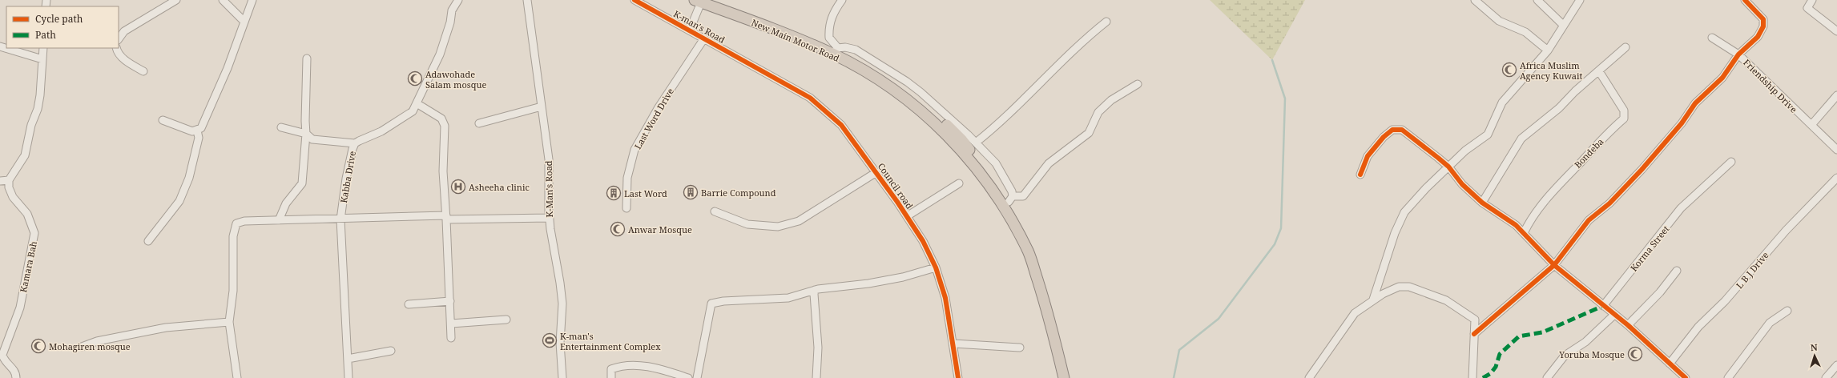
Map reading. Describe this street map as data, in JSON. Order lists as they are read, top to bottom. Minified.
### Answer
{"streets":{"highway":["New Main Motor Road"],"street":["K-man's Road","Friendship Drive","Last Word Drive","Bondeba","Kabba Drive","Council road","K-Man's Road","Korma Street","Kamara Bah","L B J Drive"]},"crossings":[["K-man's Road","Last Word Drive"],["K-man's Road","Council road"]],"places":{"mosque":["Africa Muslim Agency Kuwait","Adawohade Salam mosque","Anwar Mosque","Mohagiren mosque","Yoruba Mosque"],"hospital":["Asheeha clinic"],"building":["Barrie Compound","Last Word"],"sports":["K-man's Entertainment Complex"]},"legend":["Cycle path","Path"],"north":"top"}
